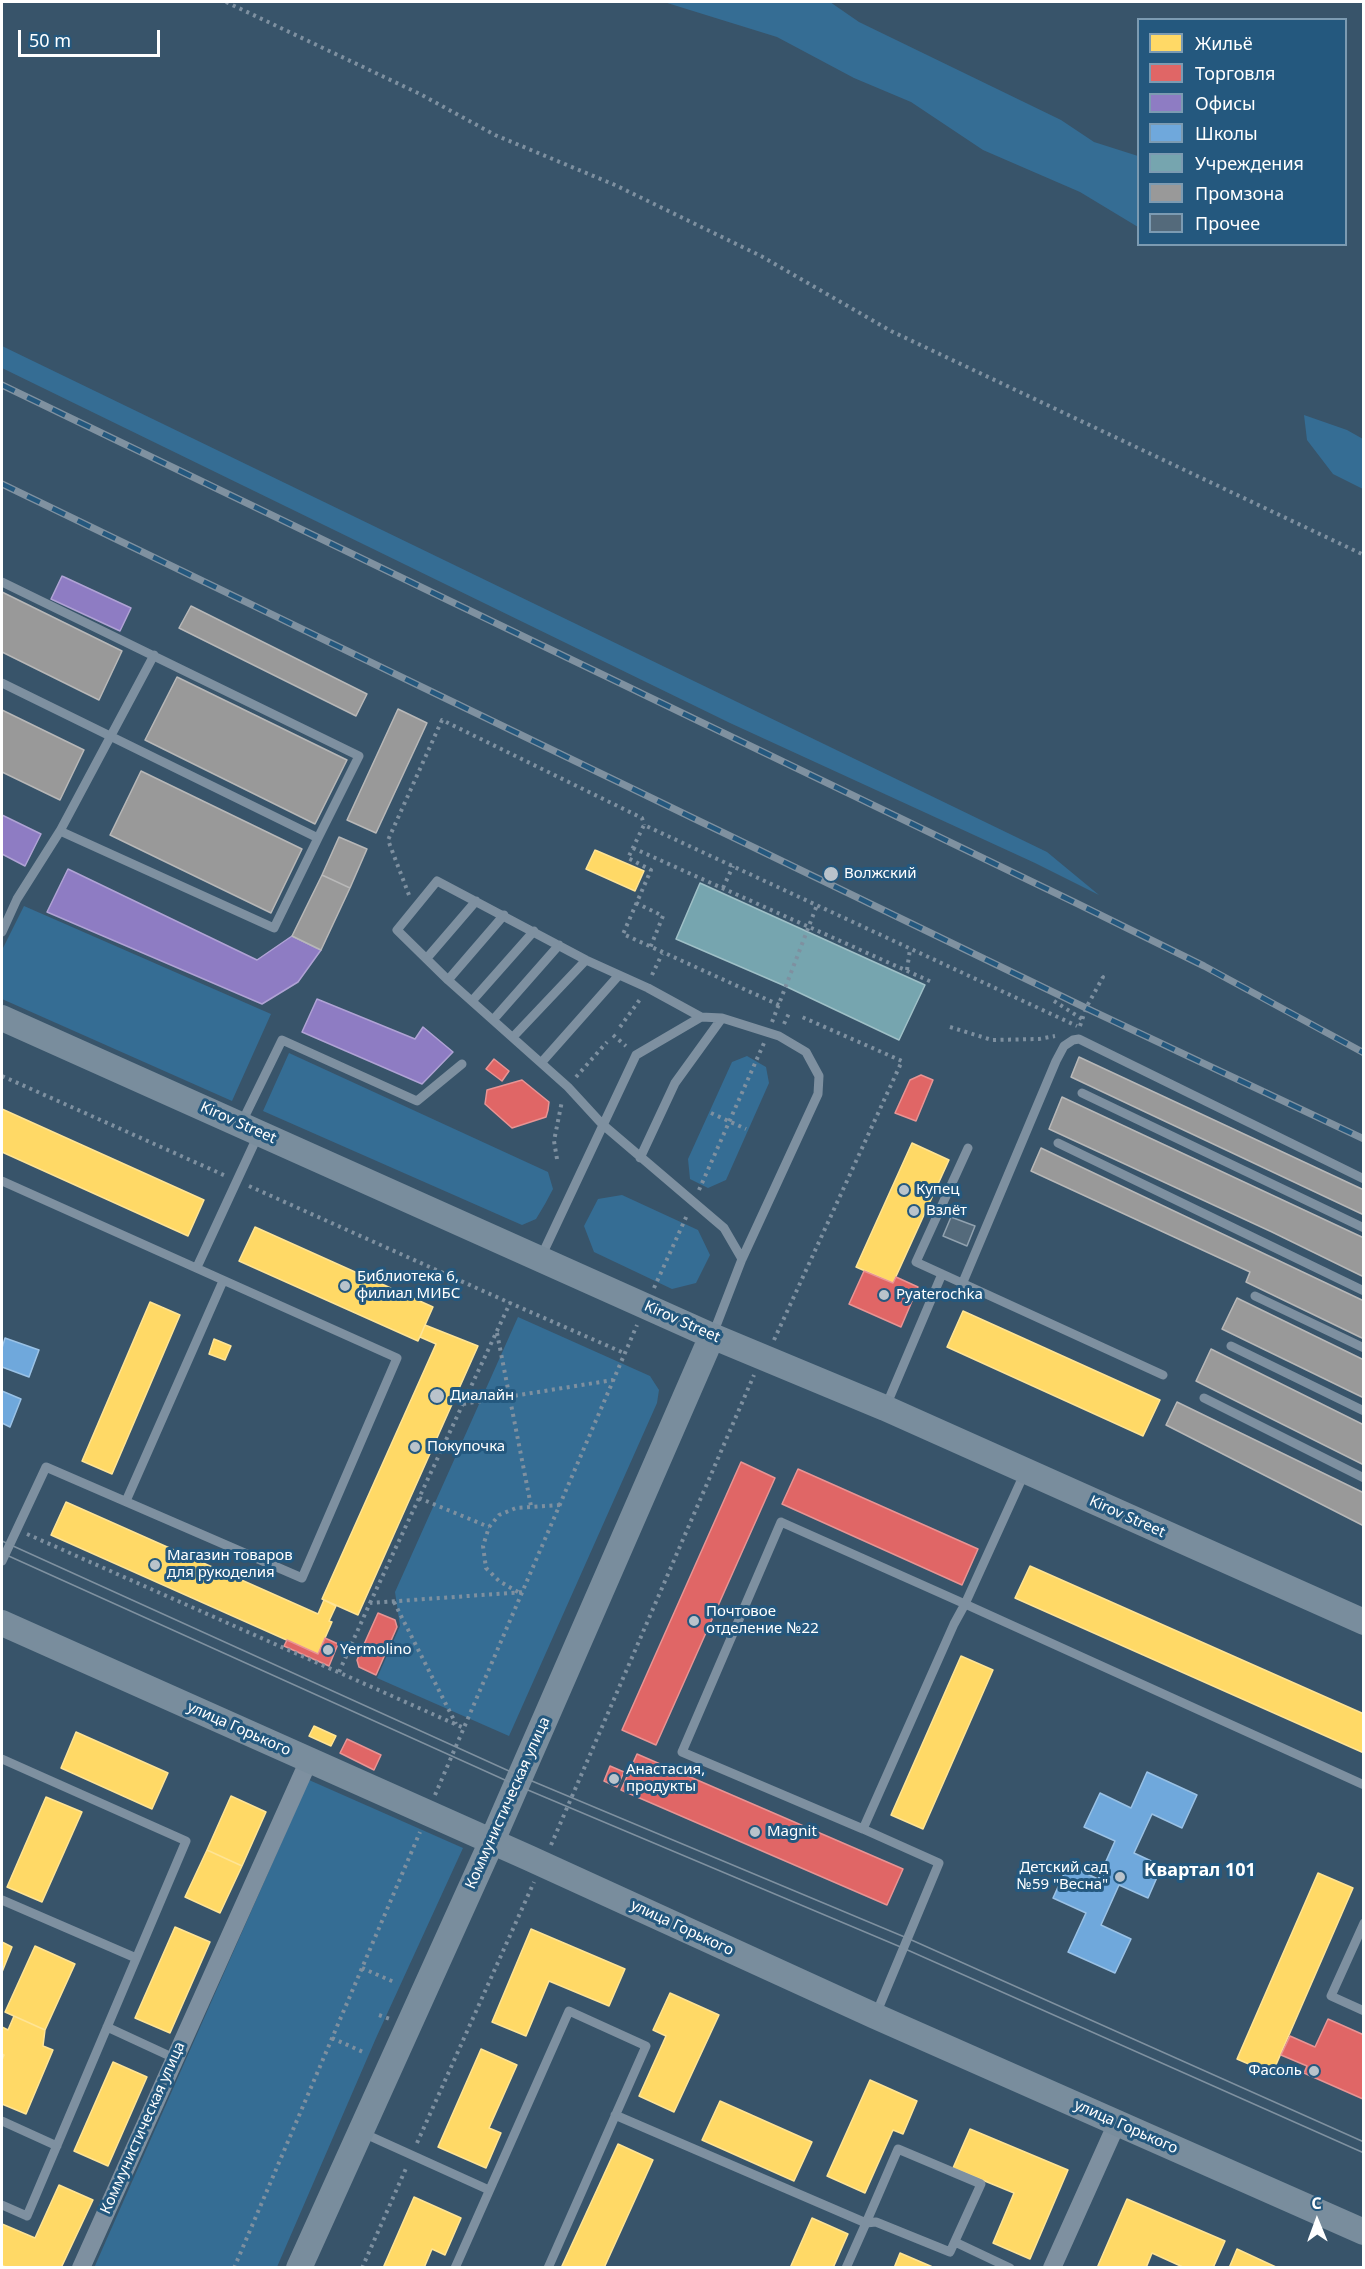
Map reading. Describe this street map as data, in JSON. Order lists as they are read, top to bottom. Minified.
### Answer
{"streets":{"street":["Kirov Street","улица Горького","Коммунистическая улица"]},"crossings":[["Kirov Street","Коммунистическая улица"],["улица Горького","Коммунистическая улица"]],"districts":["Квартал 101"],"places":["Волжский","Купец","Взлёт","Библиотека 6, филиал МИБС","Pyaterochka","Диалайн","Покупочка","Магазин товаров для рукоделия","Почтовое отделение №22","Yermolino","Анастасия, продукты","Magnit","Детский сад №59 \"Весна\"","Фасоль"],"legend":["Жильё","Торговля","Офисы","Школы","Учреждения","Промзона","Прочее"],"scale_bar":"50 m","north":"top"}
